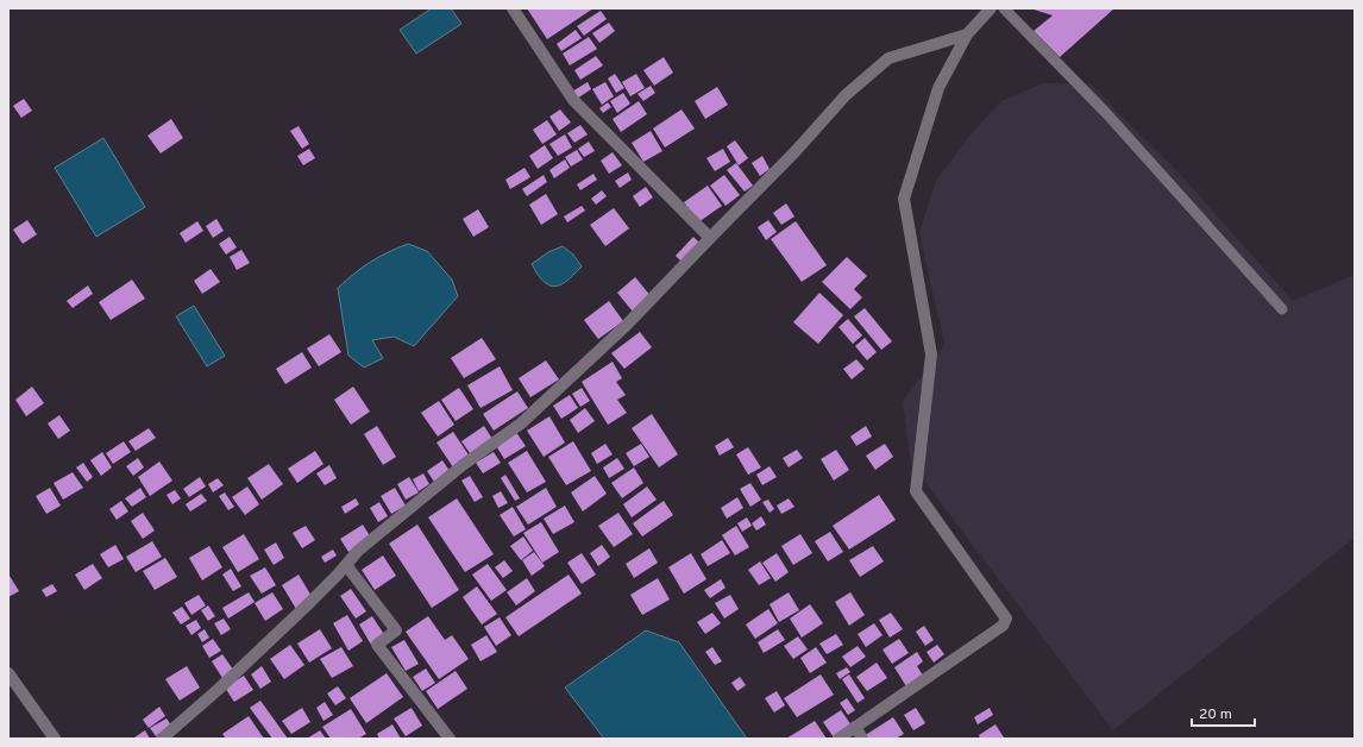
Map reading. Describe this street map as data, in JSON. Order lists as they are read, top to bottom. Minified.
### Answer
{"scale_bar":"20 m"}
